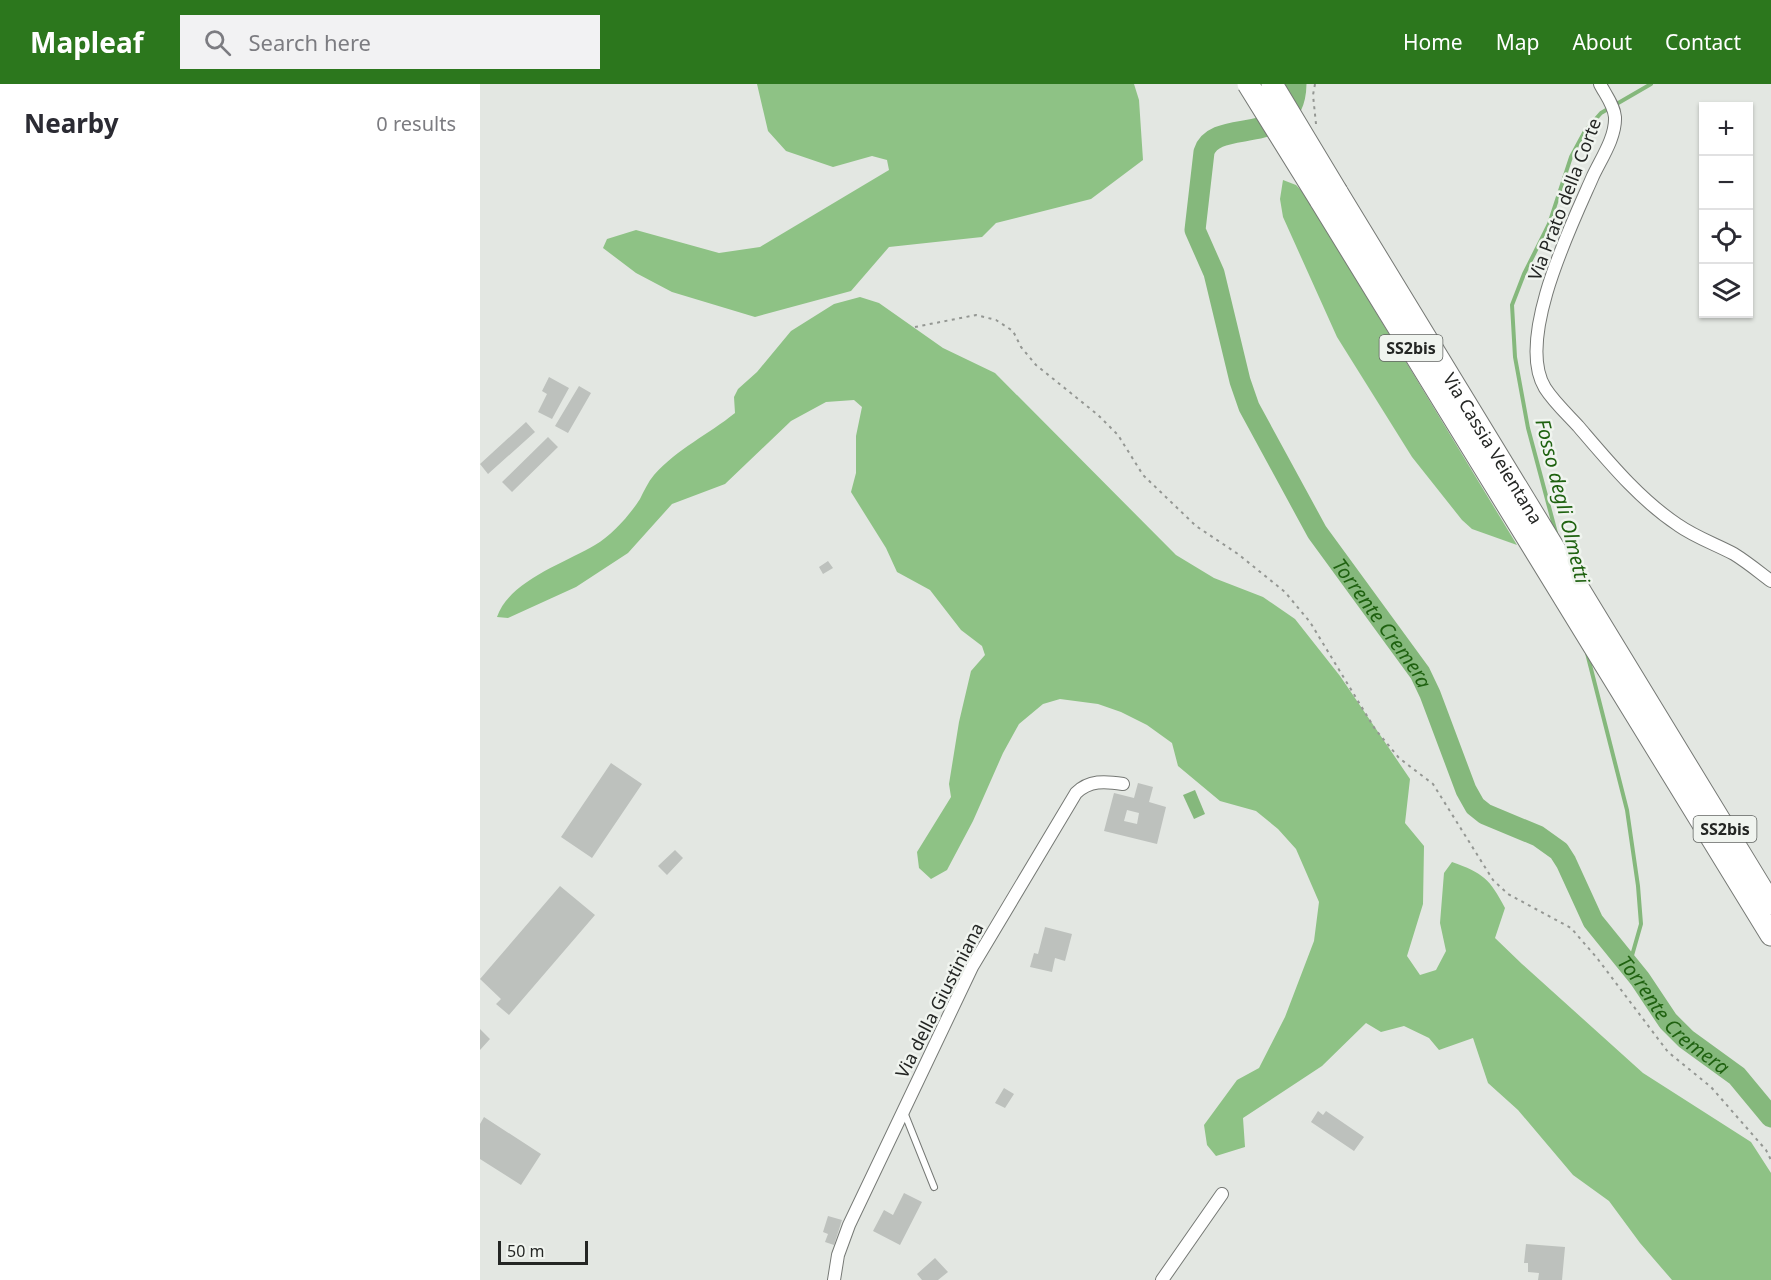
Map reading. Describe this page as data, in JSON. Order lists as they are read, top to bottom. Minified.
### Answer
{"streets":{"highway":["SS2bis","Via Cassia Veientana"],"street":["Via Prato della Corte","Via della Giustiniana"]},"crossings":[["SS2bis","Via Cassia Veientana"]],"water":["Fosso degli Olmetti","Torrente Cremera"],"scale_bar":"50 m","page":{"header":"Mapleaf","search":"Search here","nav":["Home","Map","About","Contact"],"heading":["Nearby","0 results"],"map_buttons":["+","−"],"scale":"50 m"}}
